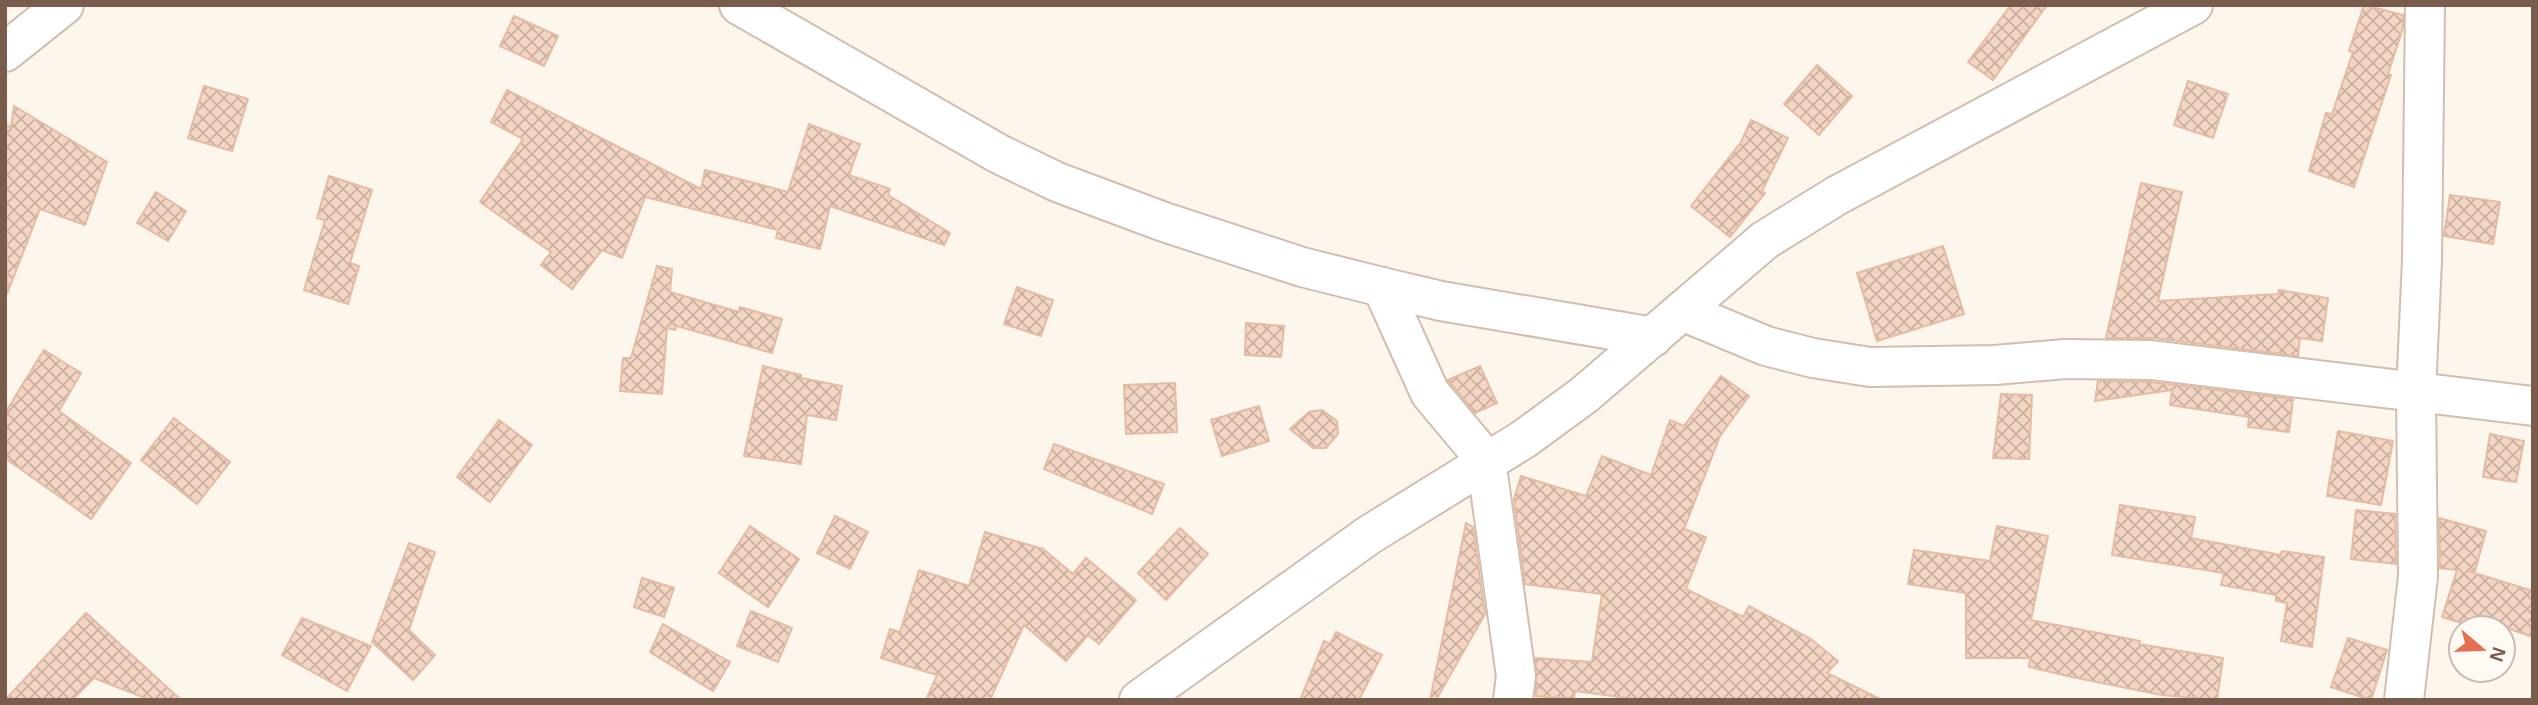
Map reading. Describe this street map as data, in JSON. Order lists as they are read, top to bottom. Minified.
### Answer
{"north":"right"}
